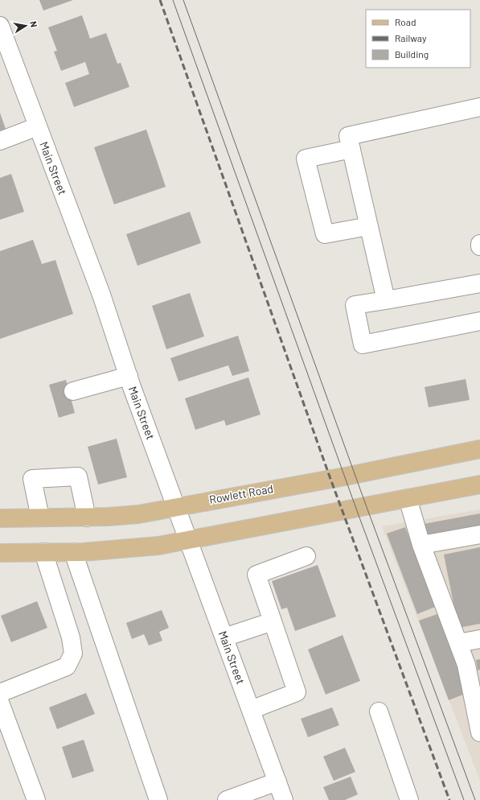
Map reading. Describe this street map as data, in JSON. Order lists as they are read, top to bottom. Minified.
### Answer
{"streets":{"main road":["Rowlett Road"],"street":["Main Street"]},"crossings":[["Main Street","Rowlett Road"]],"legend":["Road","Railway","Building"],"north":"right"}
